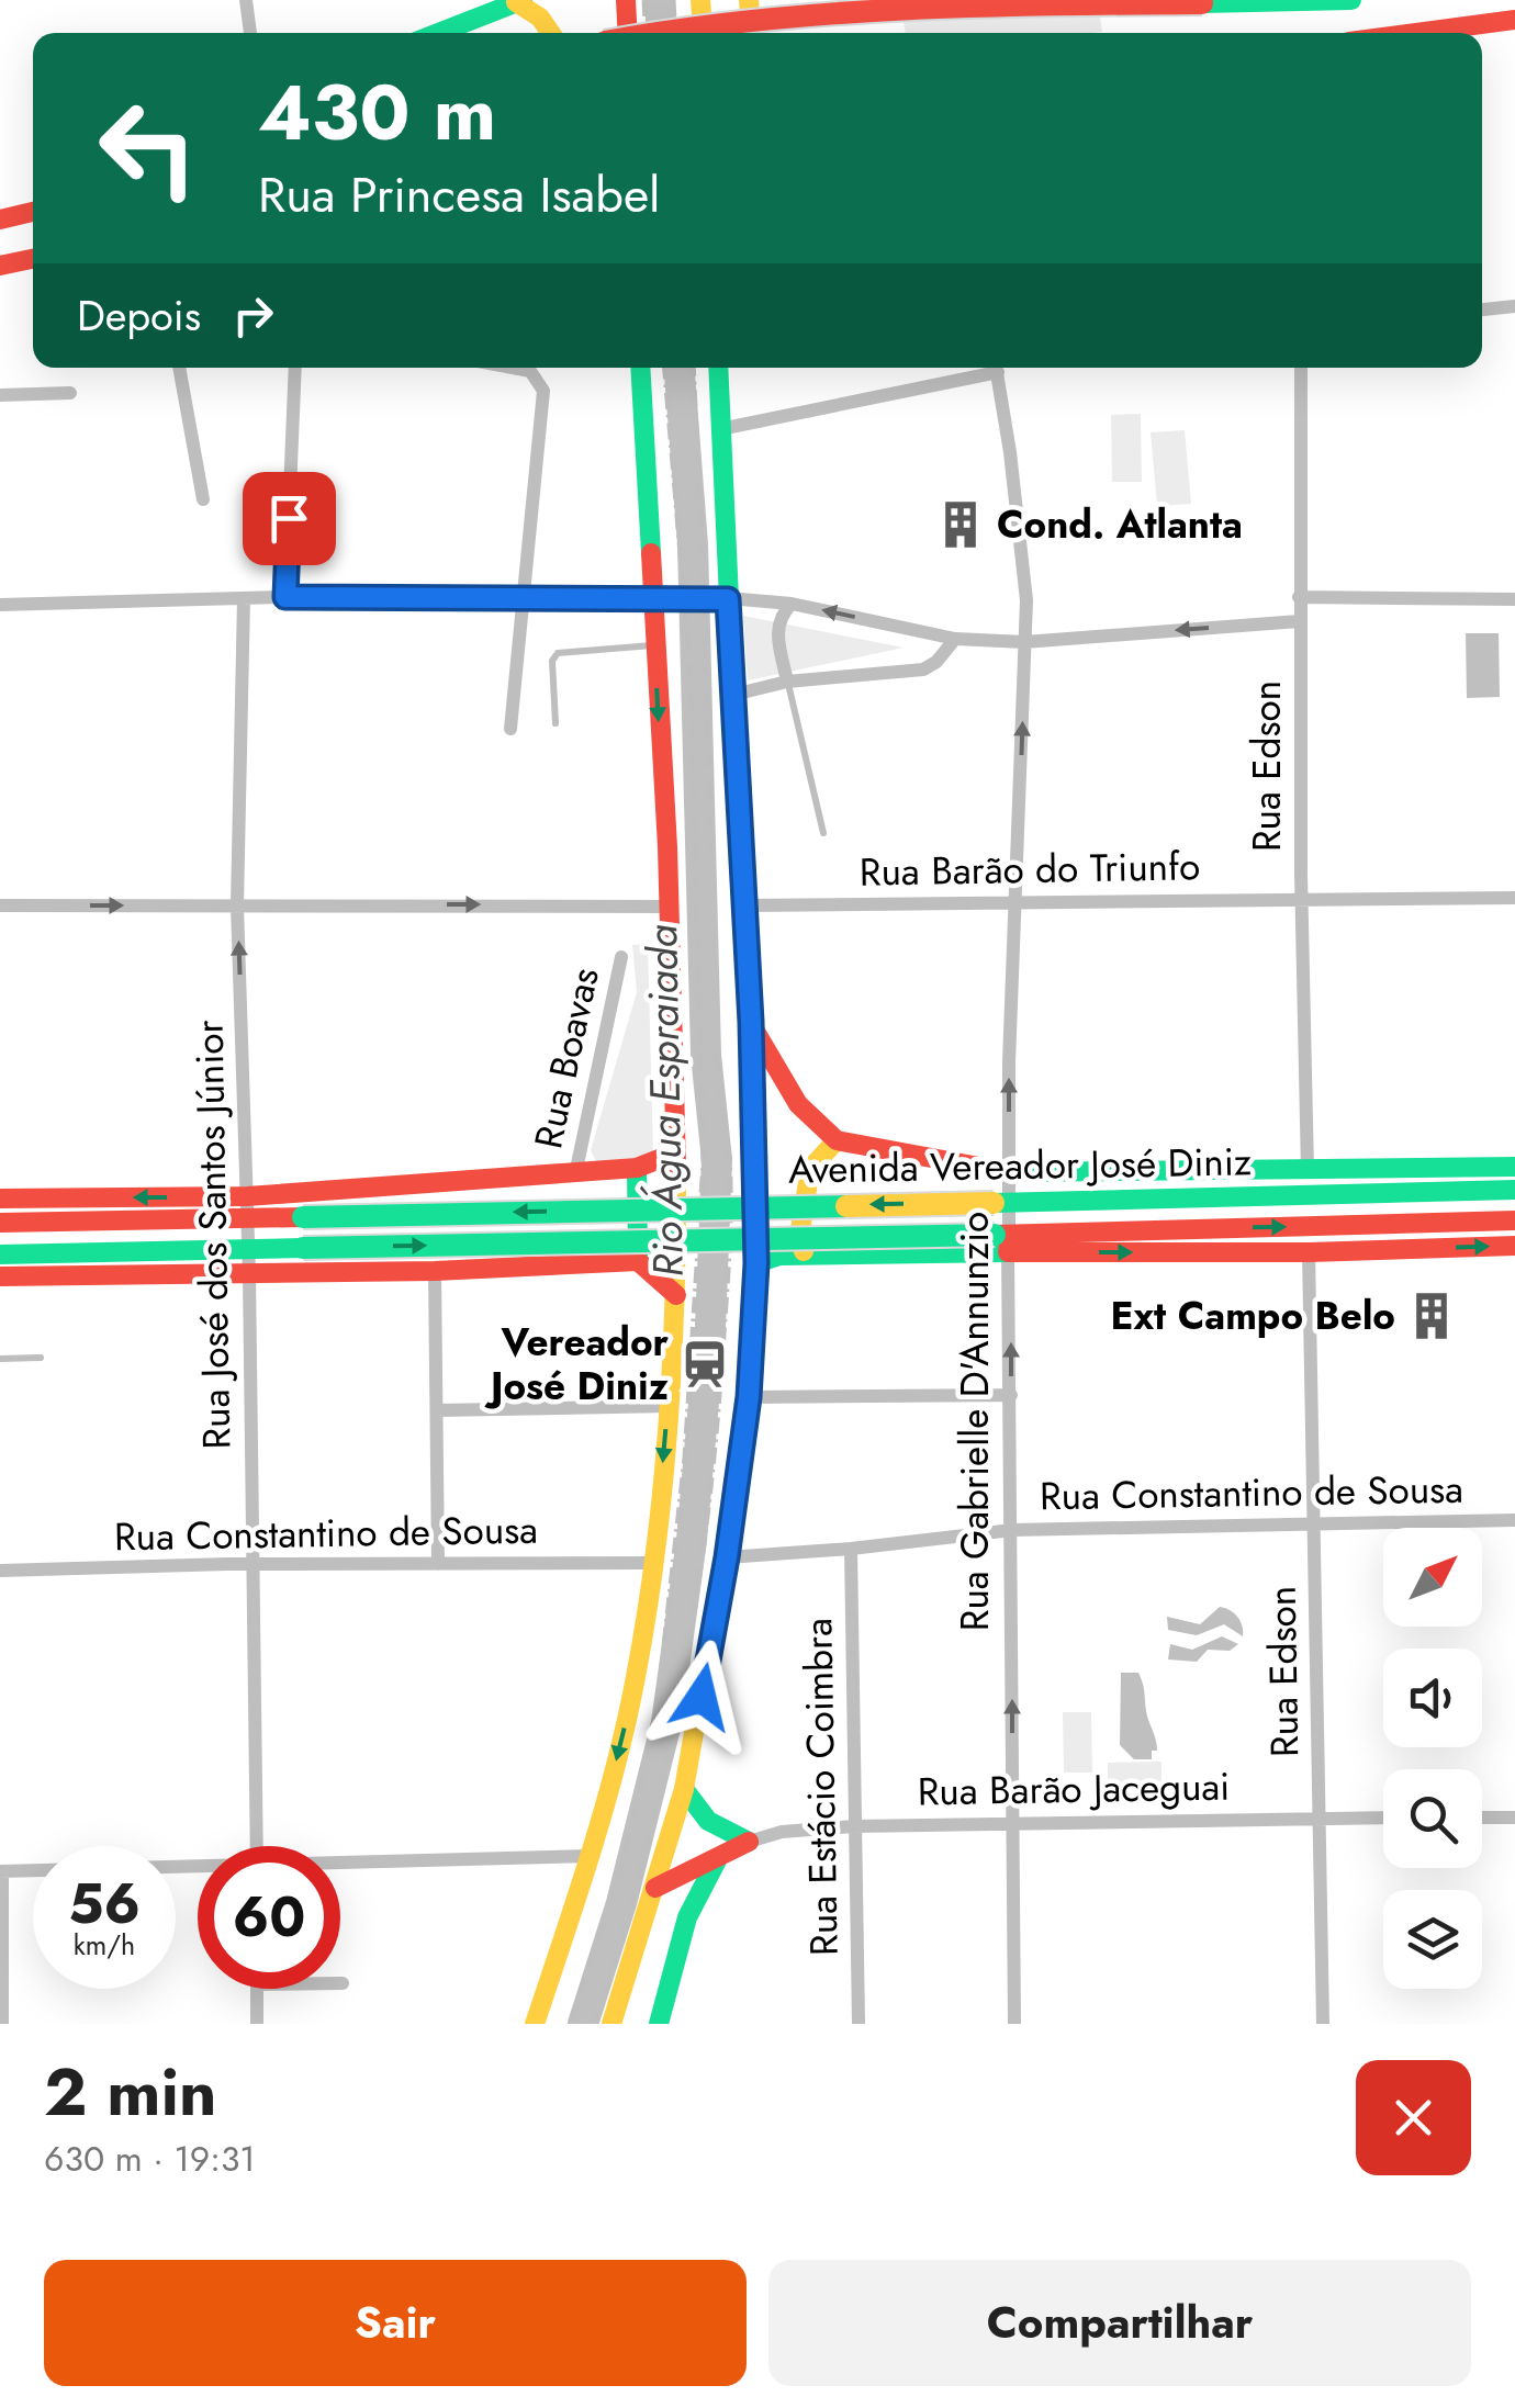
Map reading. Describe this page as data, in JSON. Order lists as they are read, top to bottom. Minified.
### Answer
{"streets":{"main road":["Avenida Vereador José Diniz"],"street":["Rua Edson","Rua Barão do Triunfo","Rua Boavas","Rua José dos Santos Júnior","Rua Gabrielle D'Annunzio","Rua Constantino de Sousa","Rua Estácio Coimbra","Rua Barão Jaceguai"]},"crossings":[["Rua Edson","Rua Barão do Triunfo"],["Rua Edson","Avenida Vereador José Diniz"],["Rua Edson","Rua Constantino de Sousa"],["Rua Edson","Rua Barão Jaceguai"],["Rua Barão do Triunfo","Rua Gabrielle D'Annunzio"],["Rua Boavas","Avenida Vereador José Diniz"],["Avenida Vereador José Diniz","Rua José dos Santos Júnior"],["Avenida Vereador José Diniz","Rua Gabrielle D'Annunzio"],["Rua José dos Santos Júnior","Rua Constantino de Sousa"],["Rua Gabrielle D'Annunzio","Rua Constantino de Sousa"],["Rua Gabrielle D'Annunzio","Rua Barão Jaceguai"],["Rua Constantino de Sousa","Rua Estácio Coimbra"],["Rua Estácio Coimbra","Rua Barão Jaceguai"]],"one_way":["Rua Gabrielle D'Annunzio"],"water":["Rio Água Espraiada"],"places":{"building":["Cond. Atlanta","Ext Campo Belo"],"station":["Vereador José Diniz"]},"north":"top right","page":{"turn":["430 m","Rua Princesa Isabel"],"then":"Depois","speed":"56 km/h","limit":"60","heading":["2 min","630 m · 19:31"],"buttons":["Sair","Compartilhar"]}}
